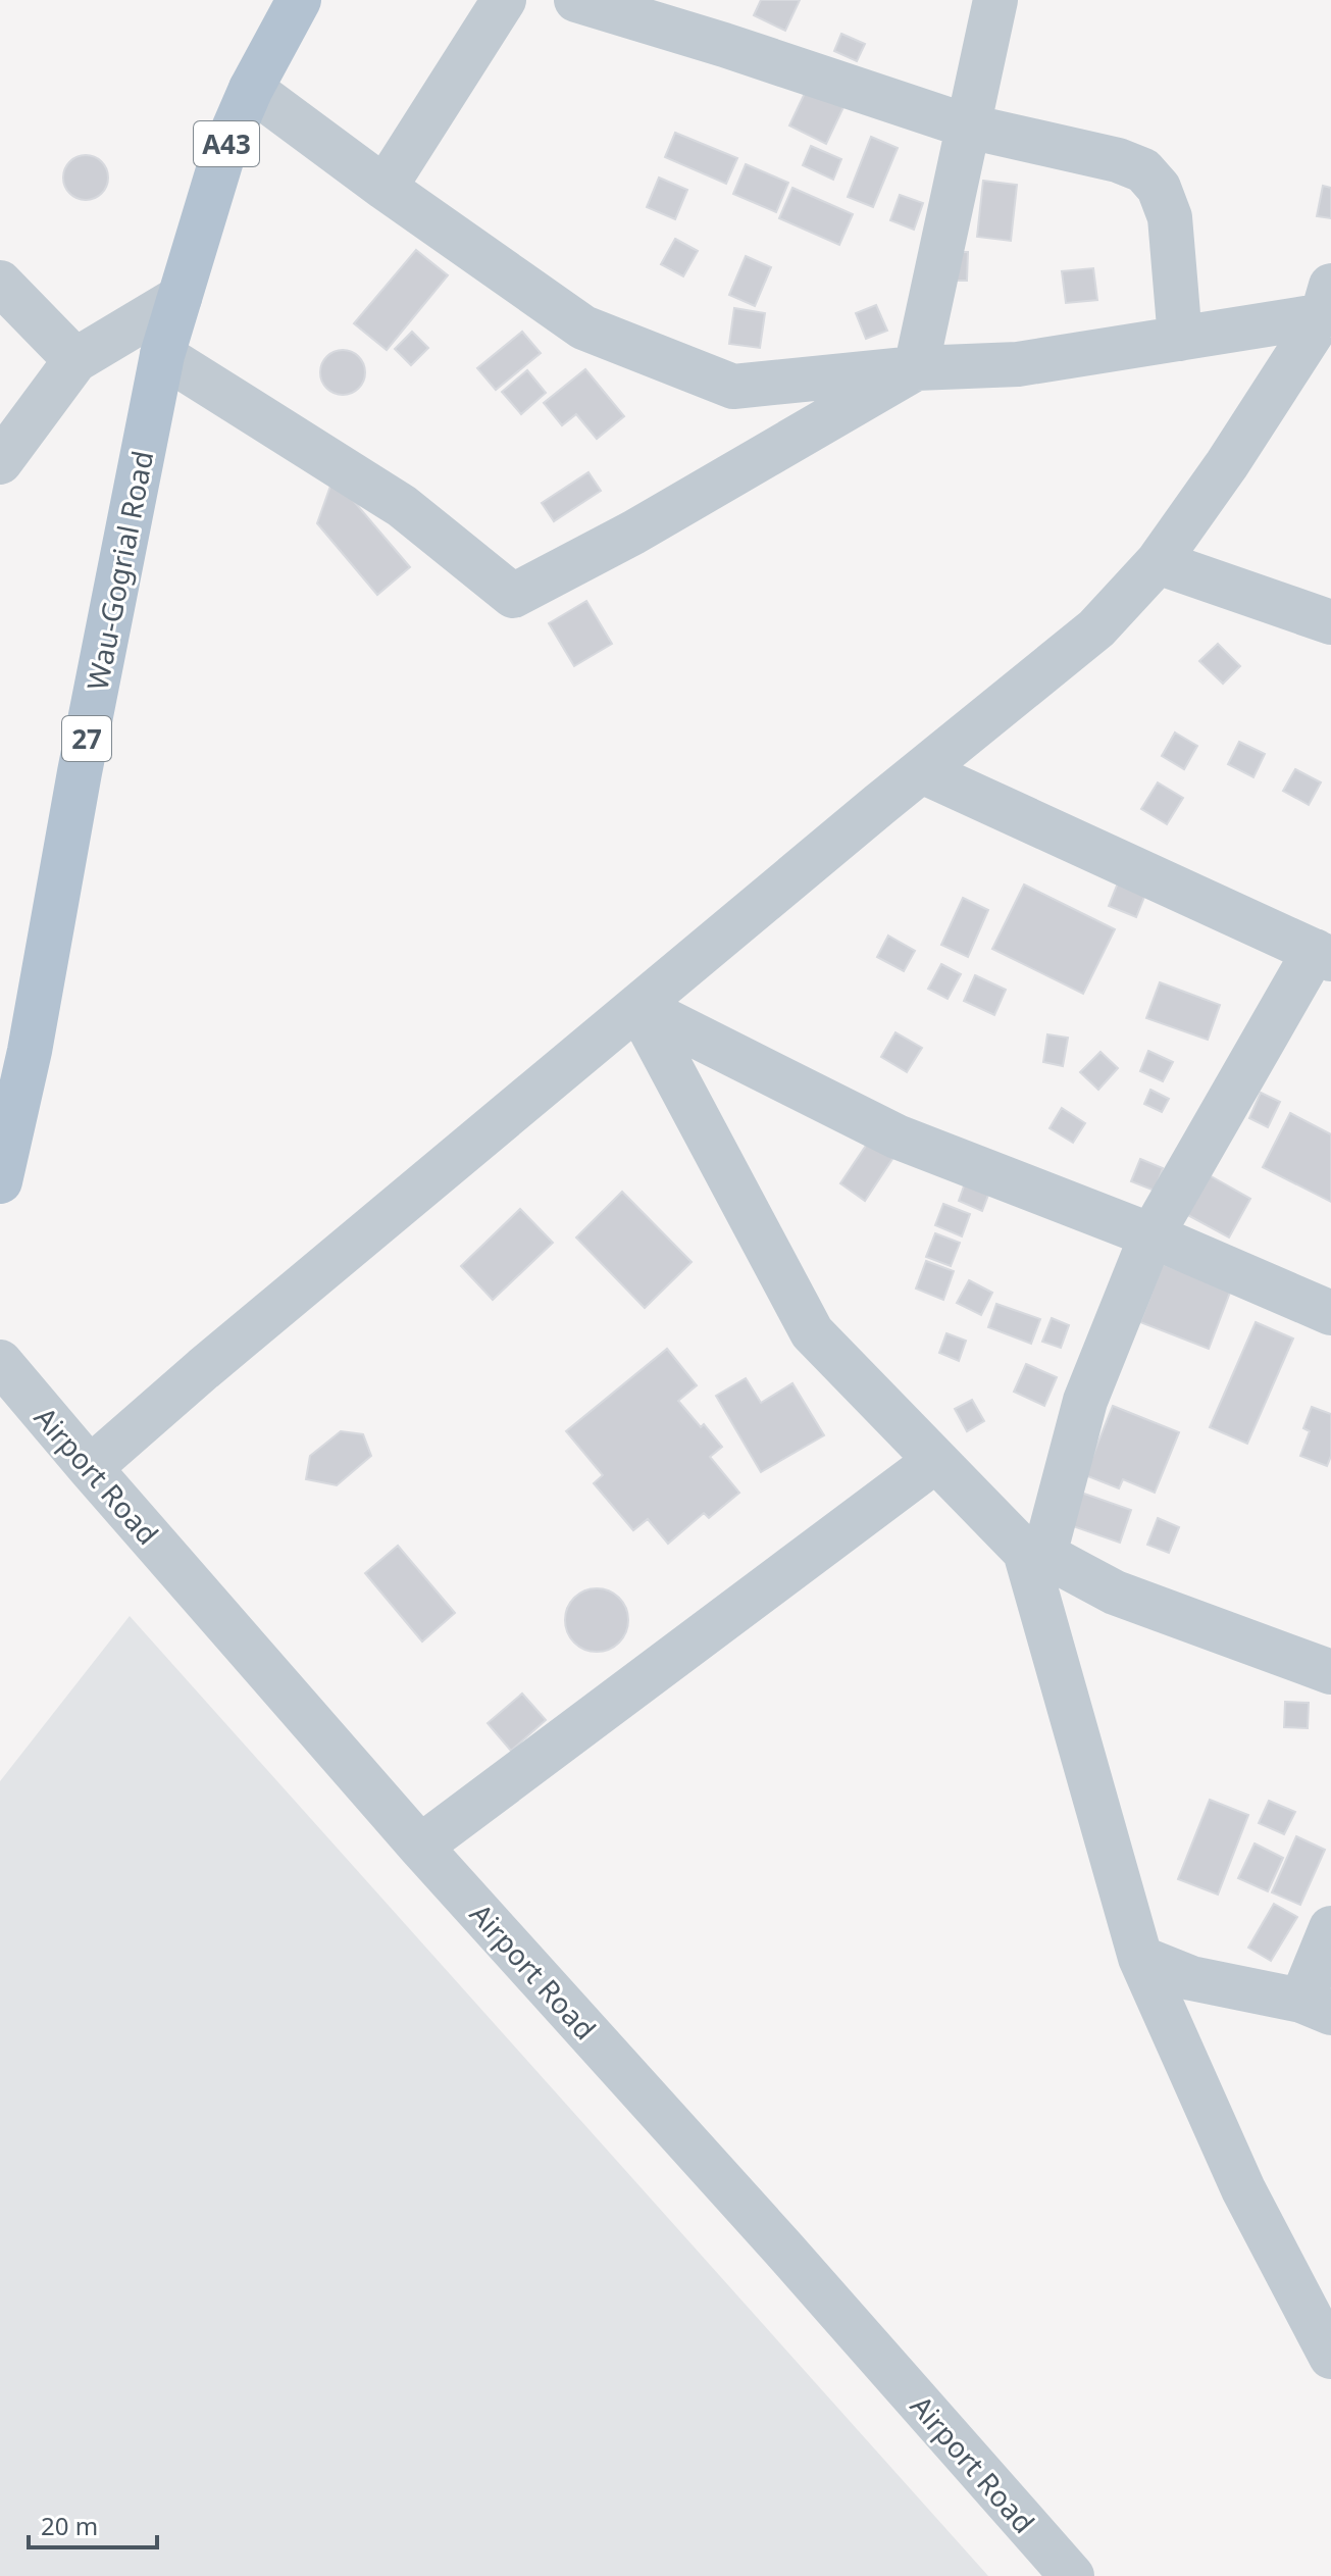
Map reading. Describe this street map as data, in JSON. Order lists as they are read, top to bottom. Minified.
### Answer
{"streets":{"main road":["A43","Wau-Gogrial Road","27"],"street":["Airport Road"]},"crossings":[["A43","Wau-Gogrial Road"]],"scale_bar":"20 m"}
